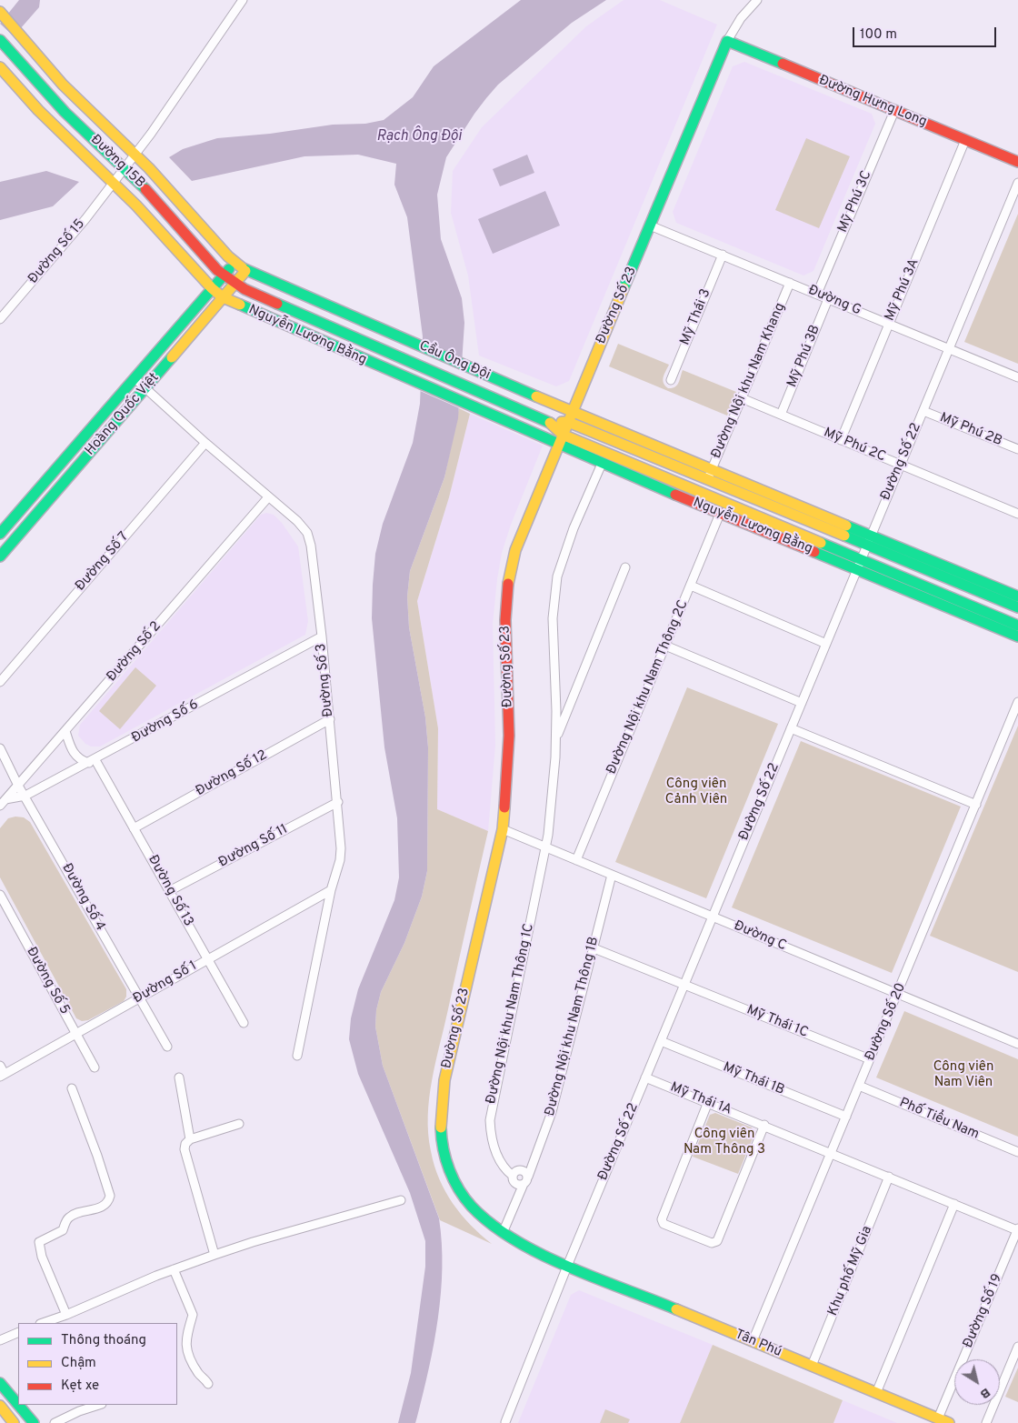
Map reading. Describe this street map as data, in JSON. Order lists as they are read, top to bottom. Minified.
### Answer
{"streets":{"main road":["Đường Hưng Long","Đường 15B","Đường Số 23","Nguyễn Lương Bằng","Cầu Ông Đội","Hoàng Quốc Việt","Tân Phú"],"street":["Mỹ Phú 3C","Đường Số 15","Mỹ Phú 3A","Đường G","Mỹ Thái 3","Mỹ Phú 3B","Đường Nội khu Nam Khang","Mỹ Phú 2B","Mỹ Phú 2C","Đường Số 22","Đường Số 7","Đường Số 2","Đường Số 3","Đường Nội khu Nam Thông 2C","Đường Số 6","Đường Số 12","Đường Số 11","Đường Số 13","Đường Số 4","Đường C","Đường Số 5","Đường Số 1","Đường Nội khu Nam Thông 1C","Mỹ Thái 1C","Đường Số 20","Đường Nội khu Nam Thông 1B","Mỹ Thái 1B","Mỹ Thái 1A","Phố Tiểu Nam","Khu phố Mỹ Gia","Đường Số 19"]},"crossings":[["Đường Hưng Long","Mỹ Phú 3C"],["Đường Hưng Long","Mỹ Phú 3A"],["Đường Hưng Long","Đường Số 23"],["Đường 15B","Đường Số 15"],["Đường 15B","Nguyễn Lương Bằng"],["Đường 15B","Cầu Ông Đội"],["Đường 15B","Hoàng Quốc Việt"],["Mỹ Phú 3C","Đường G"],["Mỹ Phú 3A","Đường G"],["Mỹ Phú 3A","Mỹ Phú 2C"],["Đường G","Đường Số 23"],["Đường G","Mỹ Thái 3"],["Đường G","Mỹ Phú 3B"],["Đường G","Đường Nội khu Nam Khang"],["Đường G","Đường Số 22"],["Đường Số 23","Nguyễn Lương Bằng"],["Đường Số 23","Đường Số 22"],["Đường Số 23","Đường C"],["Đường Số 23","Đường Nội khu Nam Thông 1B"],["Đường Số 23","Tân Phú"],["Nguyễn Lương Bằng","Cầu Ông Đội"],["Nguyễn Lương Bằng","Đường Nội khu Nam Khang"],["Nguyễn Lương Bằng","Hoàng Quốc Việt"],["Nguyễn Lương Bằng","Đường Số 22"],["Nguyễn Lương Bằng","Đường Nội khu Nam Thông 2C"],["Nguyễn Lương Bằng","Đường Nội khu Nam Thông 1C"],["Mỹ Phú 3B","Mỹ Phú 2C"],["Cầu Ông Đội","Hoàng Quốc Việt"],["Đường Nội khu Nam Khang","Mỹ Phú 2C"],["Hoàng Quốc Việt","Đường Số 3"],["Mỹ Phú 2B","Đường Số 22"],["Mỹ Phú 2C","Đường Số 22"],["Đường Số 22","Đường C"],["Đường Số 22","Mỹ Thái 1C"],["Đường Số 22","Mỹ Thái 1B"],["Đường Số 22","Mỹ Thái 1A"],["Đường Số 22","Tân Phú"],["Đường Số 7","Đường Số 3"],["Đường Số 2","Đường Số 3"],["Đường Số 2","Đường Số 6"],["Đường Số 2","Đường Số 4"],["Đường Số 3","Đường Số 6"],["Đường Số 3","Đường Số 12"],["Đường Số 3","Đường Số 11"],["Đường Số 3","Đường Số 1"],["Đường Nội khu Nam Thông 2C","Đường C"],["Đường Số 6","Đường Số 13"],["Đường Số 6","Đường Số 4"],["Đường Số 12","Đường Số 13"],["Đường Số 11","Đường Số 13"],["Đường Số 13","Đường Số 1"],["Đường Số 4","Đường Số 1"],["Đường C","Đường Nội khu Nam Thông 1C"],["Đường C","Đường Số 20"],["Đường C","Đường Nội khu Nam Thông 1B"],["Đường Số 5","Đường Số 1"],["Đường Nội khu Nam Thông 1C","Đường Nội khu Nam Thông 1B"],["Mỹ Thái 1C","Đường Số 20"],["Mỹ Thái 1C","Đường Nội khu Nam Thông 1B"],["Đường Số 20","Mỹ Thái 1B"],["Đường Số 20","Mỹ Thái 1A"],["Đường Số 20","Phố Tiểu Nam"],["Đường Số 20","Tân Phú"],["Khu phố Mỹ Gia","Tân Phú"],["Đường Số 19","Tân Phú"]],"water":["Rạch Ông Đội"],"parks":["Công viên Cảnh Viên","Công viên Nam Viên","Công viên Nam Thông 3"],"legend":["Thông thoáng","Chậm","Kẹt xe"],"scale_bar":"100 m","north":"bottom right"}
